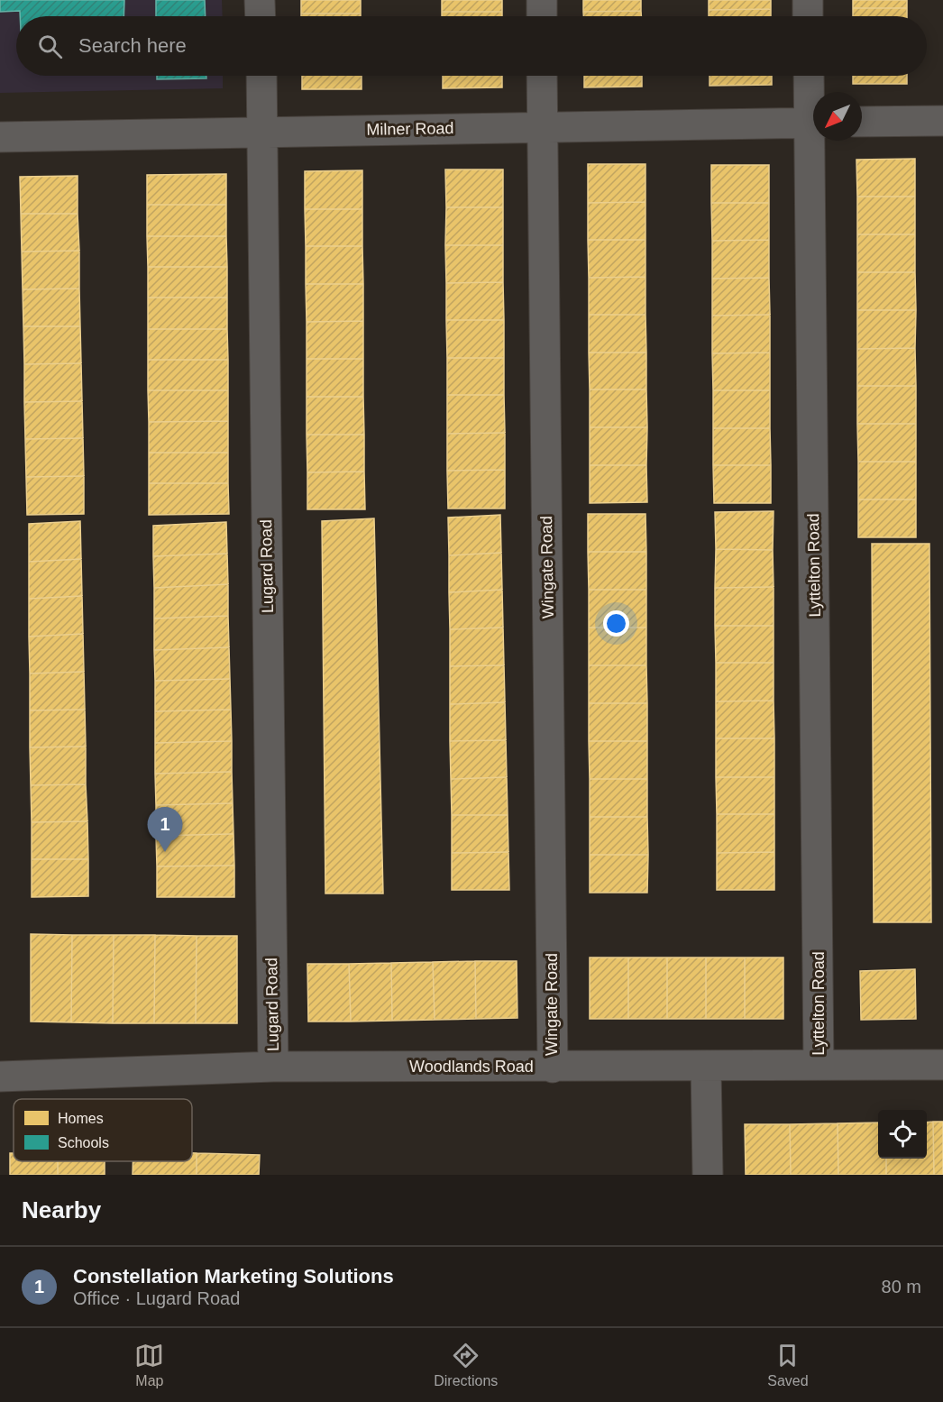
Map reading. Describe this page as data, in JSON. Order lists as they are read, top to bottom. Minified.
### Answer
{"streets":{"street":["Milner Road","Lyttelton Road","Lugard Road","Wingate Road","Woodlands Road"]},"crossings":[["Milner Road","Lugard Road"],["Milner Road","Wingate Road"],["Lyttelton Road","Woodlands Road"],["Lugard Road","Woodlands Road"],["Wingate Road","Woodlands Road"]],"legend":["Homes","Schools"],"north":"bottom left","page":{"search":"Search here","pins":"1","heading":"Nearby","list":[{"mark":"1","name":"Constellation Marketing Solutions","note":"Office · Lugard Road","value":"80 m"}],"nav":["Map","Directions","Saved"]}}
